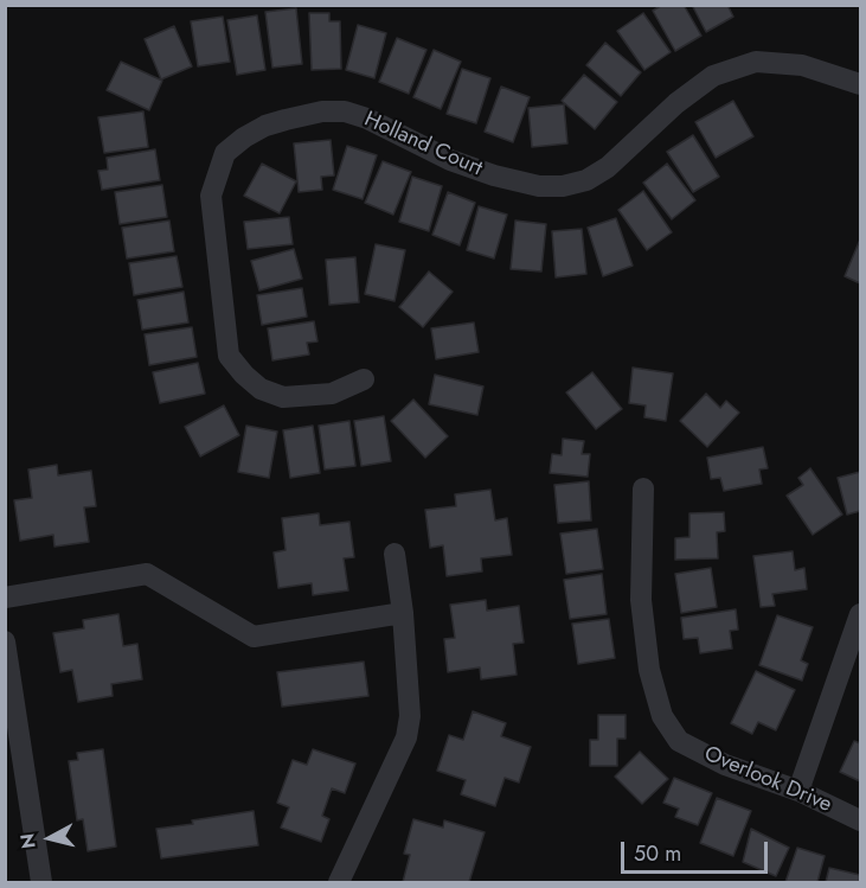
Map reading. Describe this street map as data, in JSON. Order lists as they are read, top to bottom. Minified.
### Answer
{"streets":{"street":["Holland Court","Overlook Drive"]},"scale_bar":"50 m","north":"left"}
